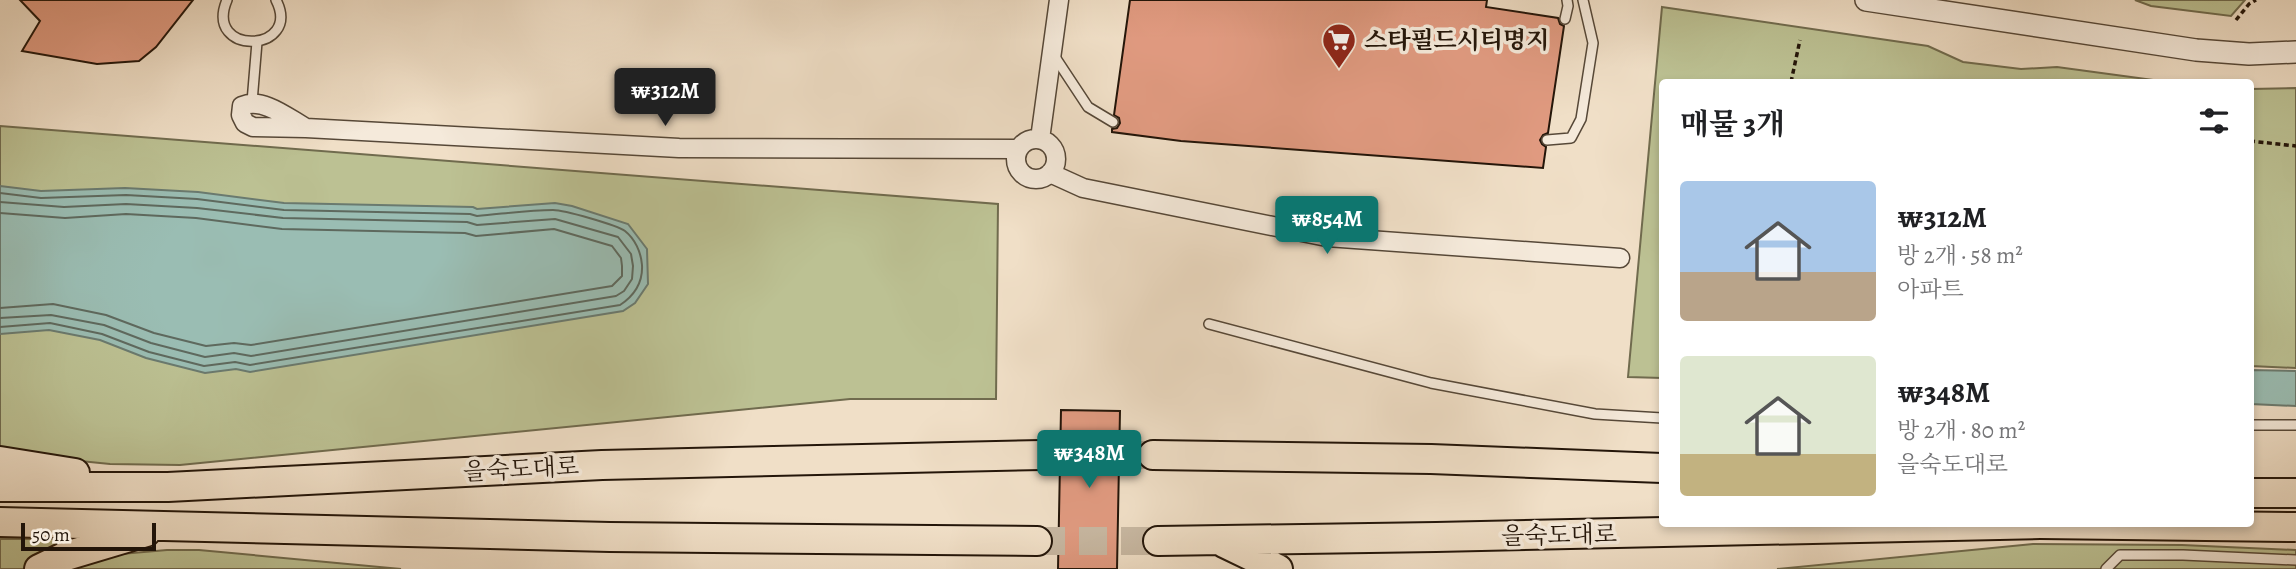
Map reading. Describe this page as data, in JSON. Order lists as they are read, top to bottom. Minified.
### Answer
{"streets":{"highway":["을숙도대로"]},"places":{"supermarket":["스타필드시티명지"]},"scale_bar":"50 m","page":{"price":["₩312M","₩854M","₩348M"],"heading":"매물 3개","list":[{"name":"₩312M","note":"방 2개 · 58 m² · 아파트"},{"name":"₩348M","note":"방 2개 · 80 m² · 을숙도대로"}],"scale":"50 m"}}
